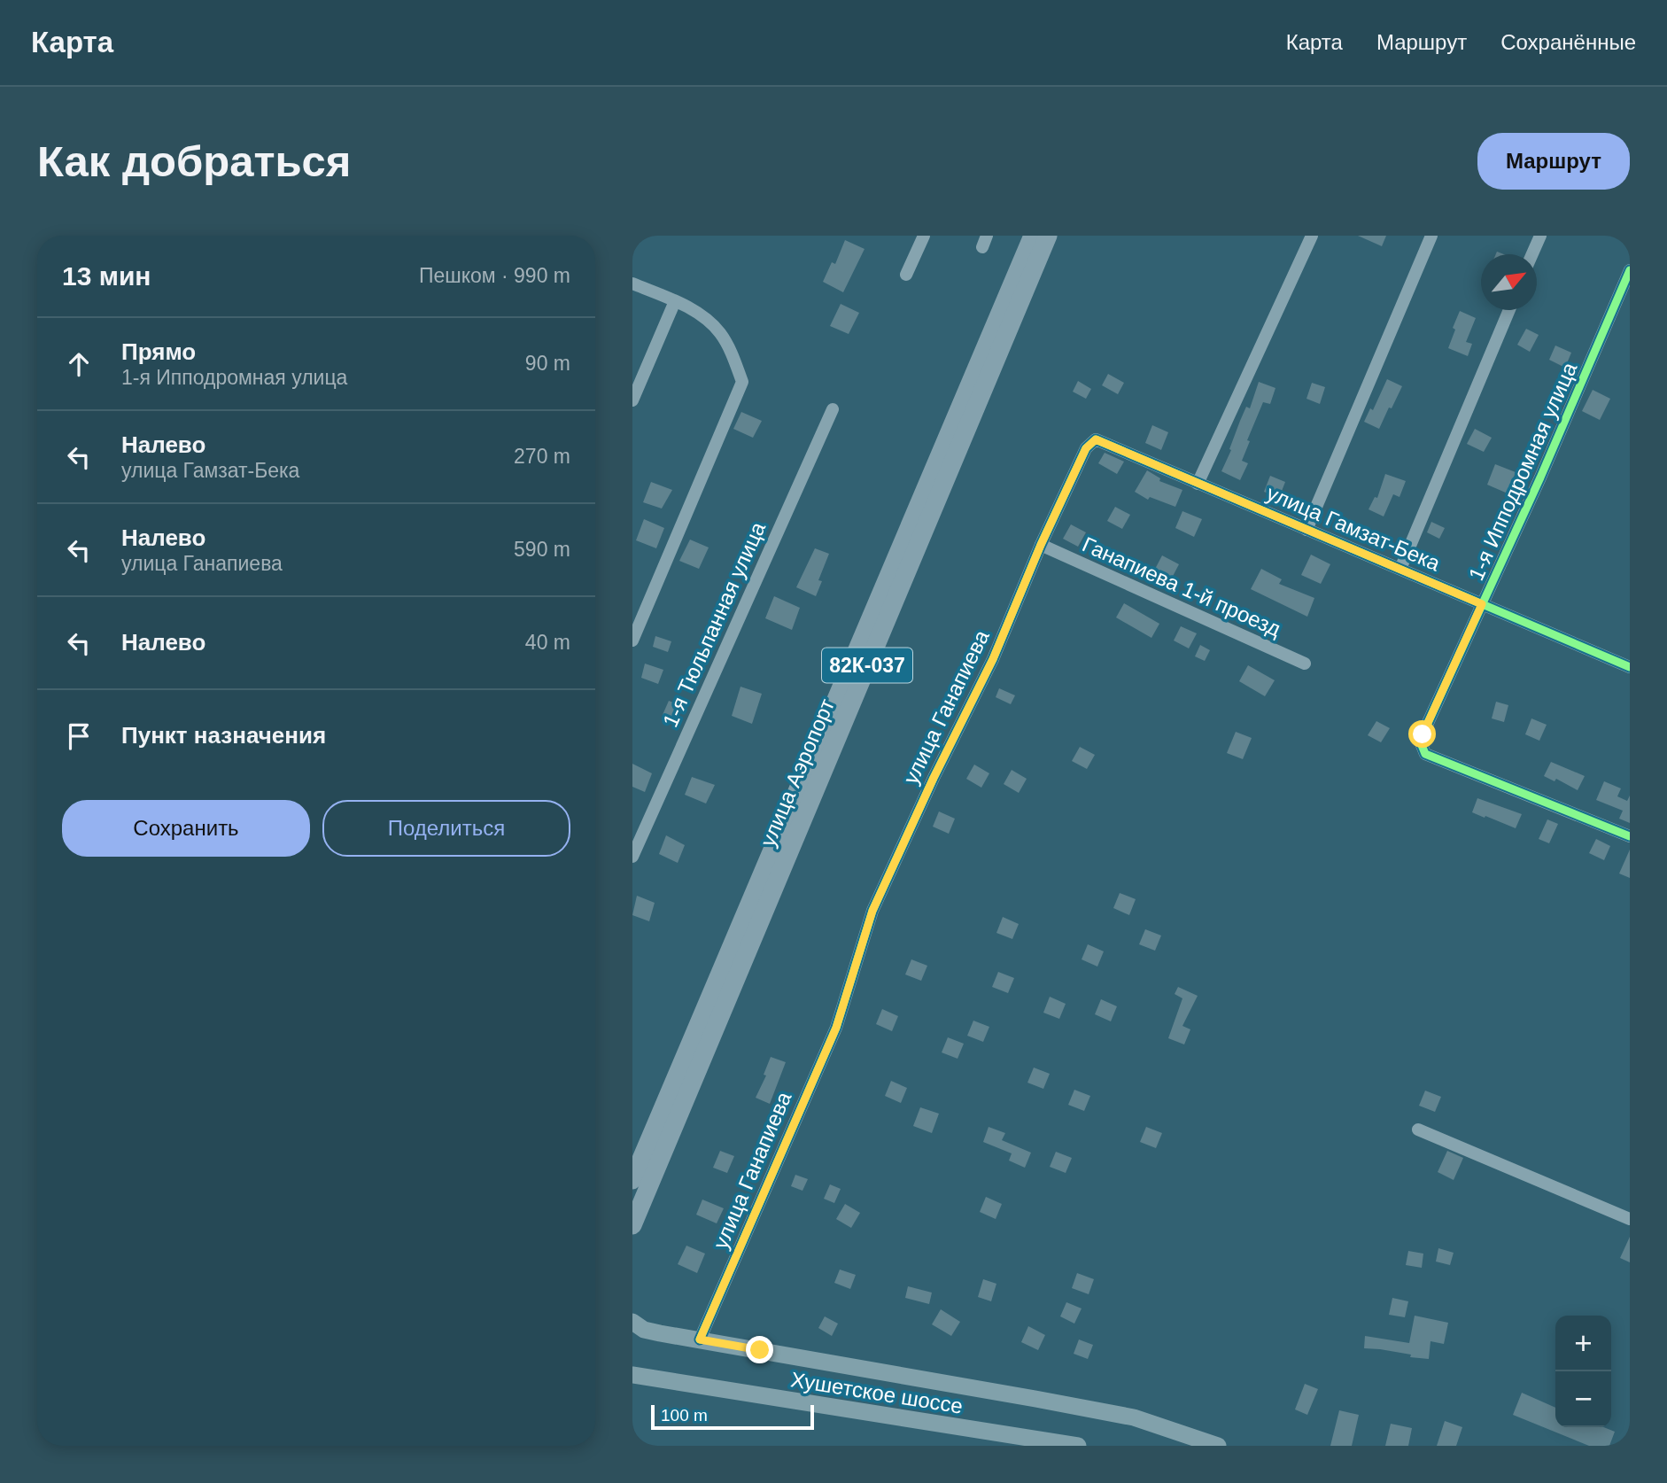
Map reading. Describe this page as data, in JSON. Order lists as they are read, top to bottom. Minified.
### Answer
{"streets":{"main road":["82К-037","улица Аэропорт","Хушетское шоссе"],"street":["1-я Ипподромная улица","улица Гамзат-Бека","Ганапиева 1-й проезд","1-я Тюльпанная улица","улица Ганапиева"]},"crossings":[["1-я Ипподромная улица","улица Гамзат-Бека"],["улица Гамзат-Бека","улица Ганапиева"],["Ганапиева 1-й проезд","улица Ганапиева"]],"scale_bar":"100 m","north":"top right","page":{"header":"Карта","nav":["Карта","Маршрут","Сохранённые"],"buttons":["Маршрут",["Сохранить","Поделиться"]],"title":"Как добраться","heading":["13 мин","Пешком · 990 m"],"list":[["Прямо","1-я Ипподромная улица","90 m"],["Налево","улица Гамзат-Бека","270 m"],["Налево","улица Ганапиева","590 m"],["Налево","40 m"],"Пункт назначения"],"map_buttons":["+","−"],"scale":"100 m"}}
